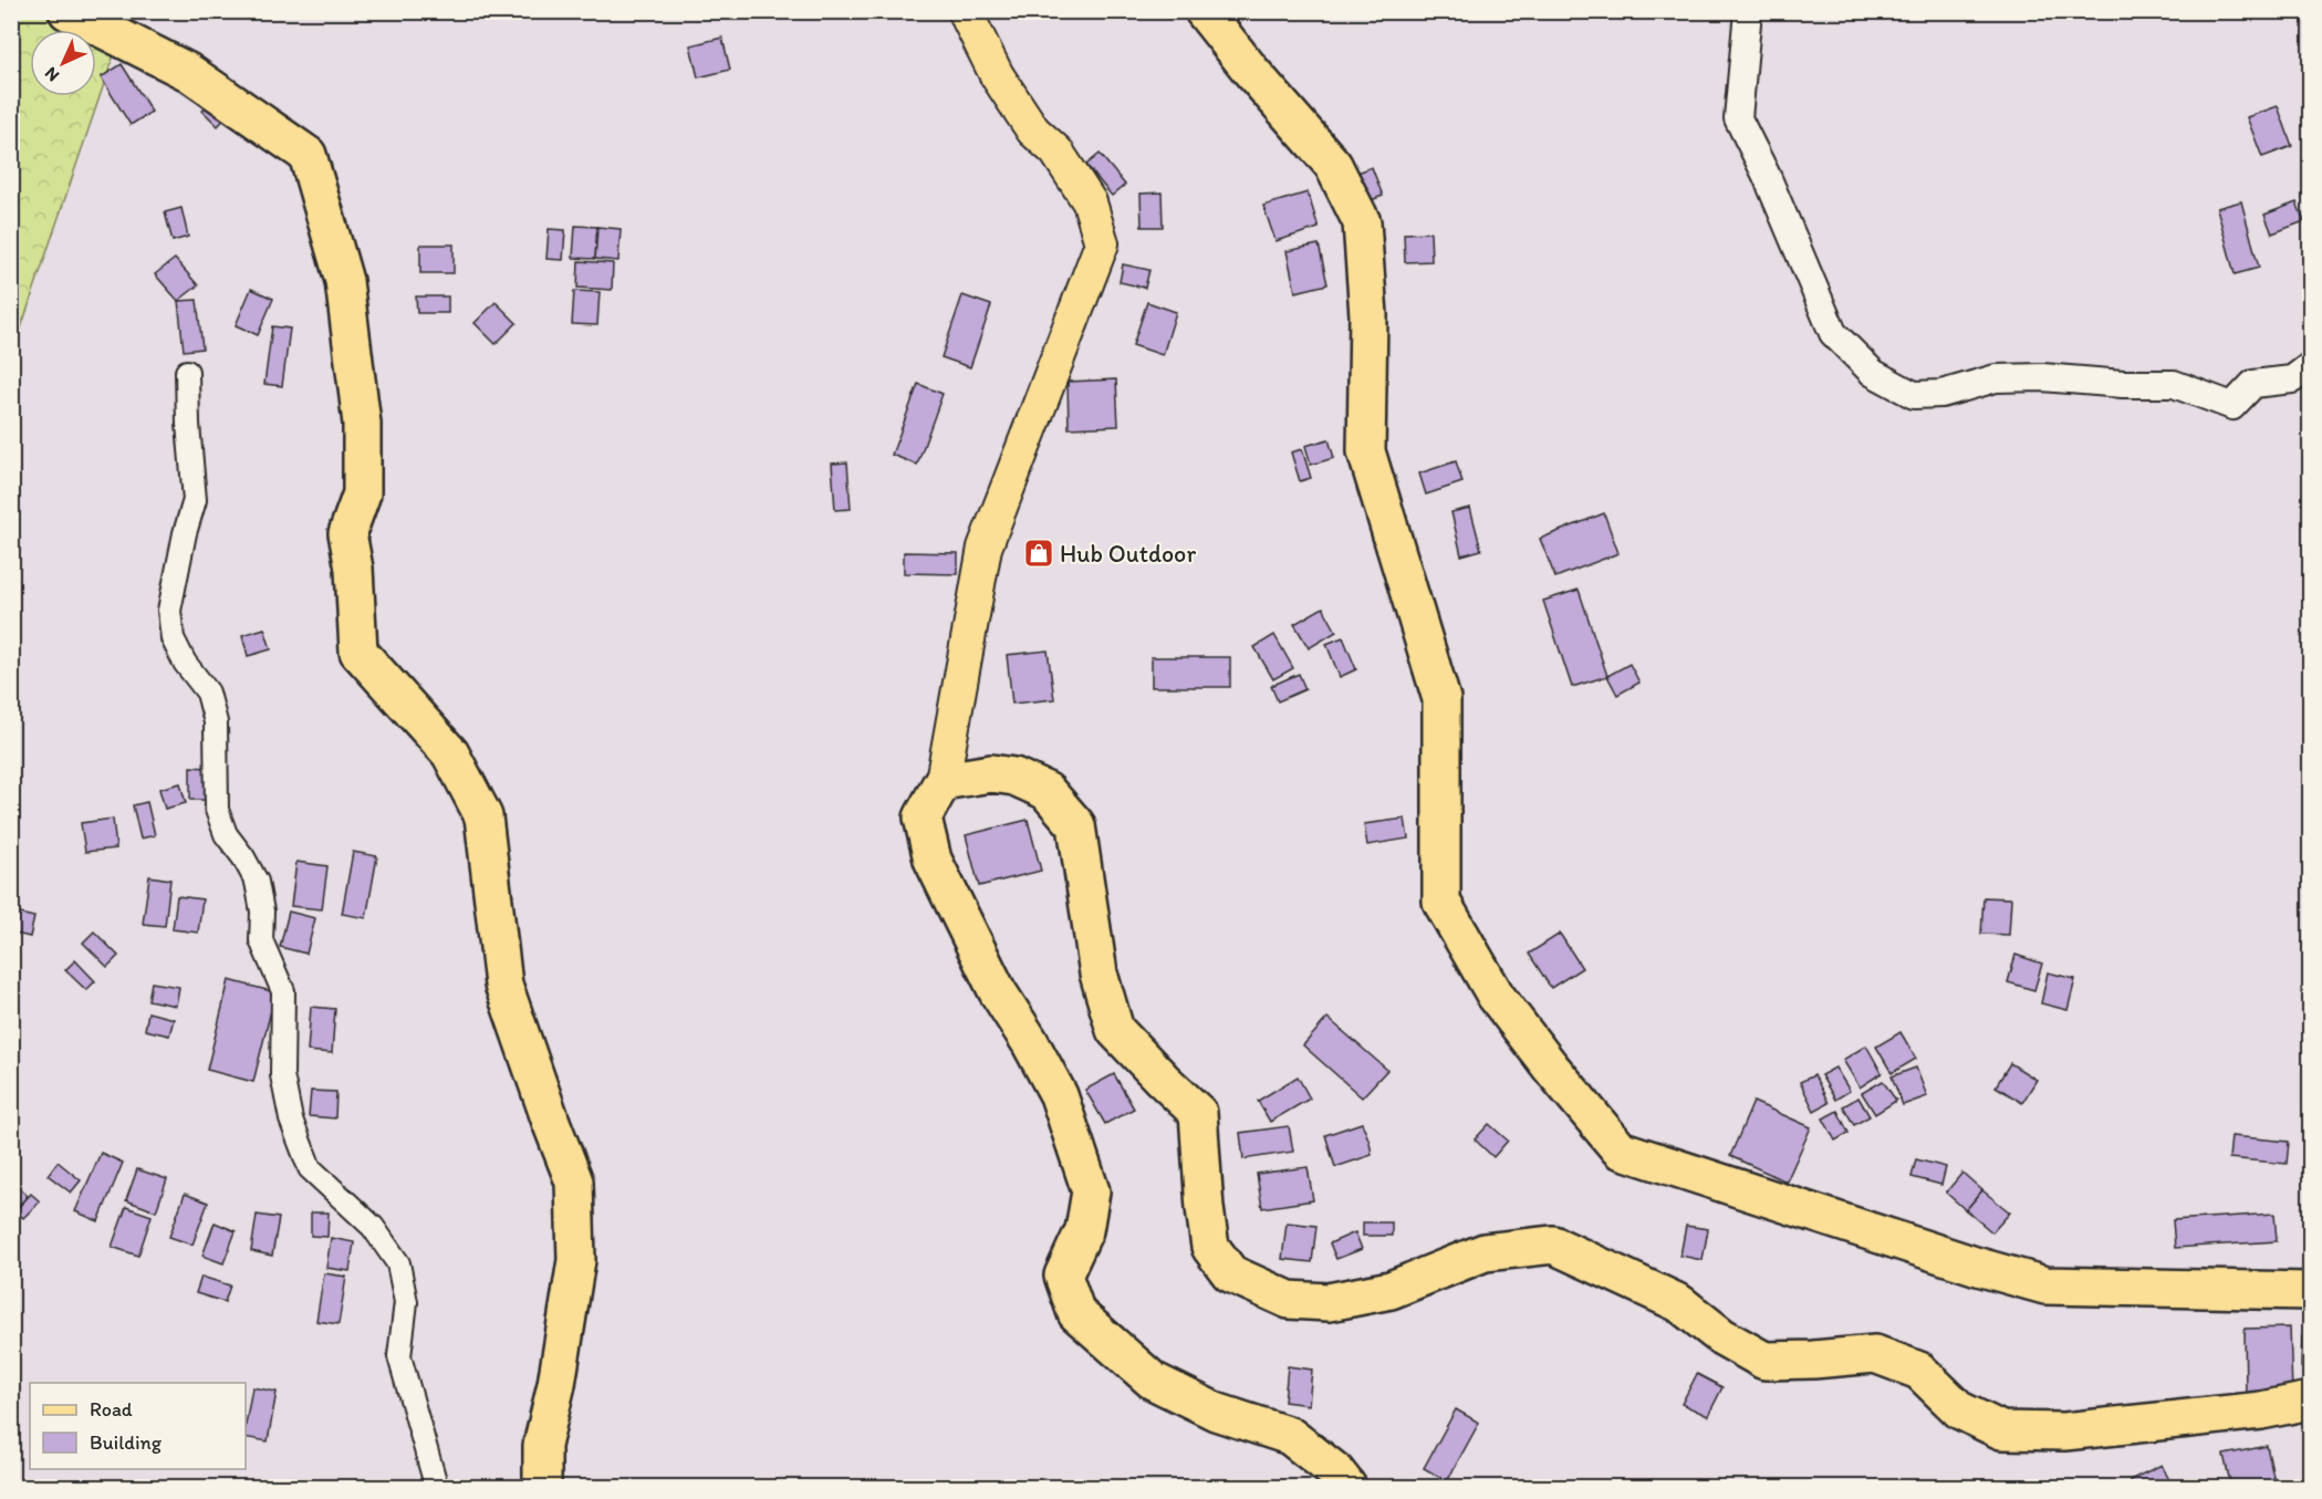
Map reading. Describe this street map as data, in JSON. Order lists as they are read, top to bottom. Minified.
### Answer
{"places":{"shop":["Hub Outdoor"]},"legend":["Road","Building"],"north":"bottom left"}
